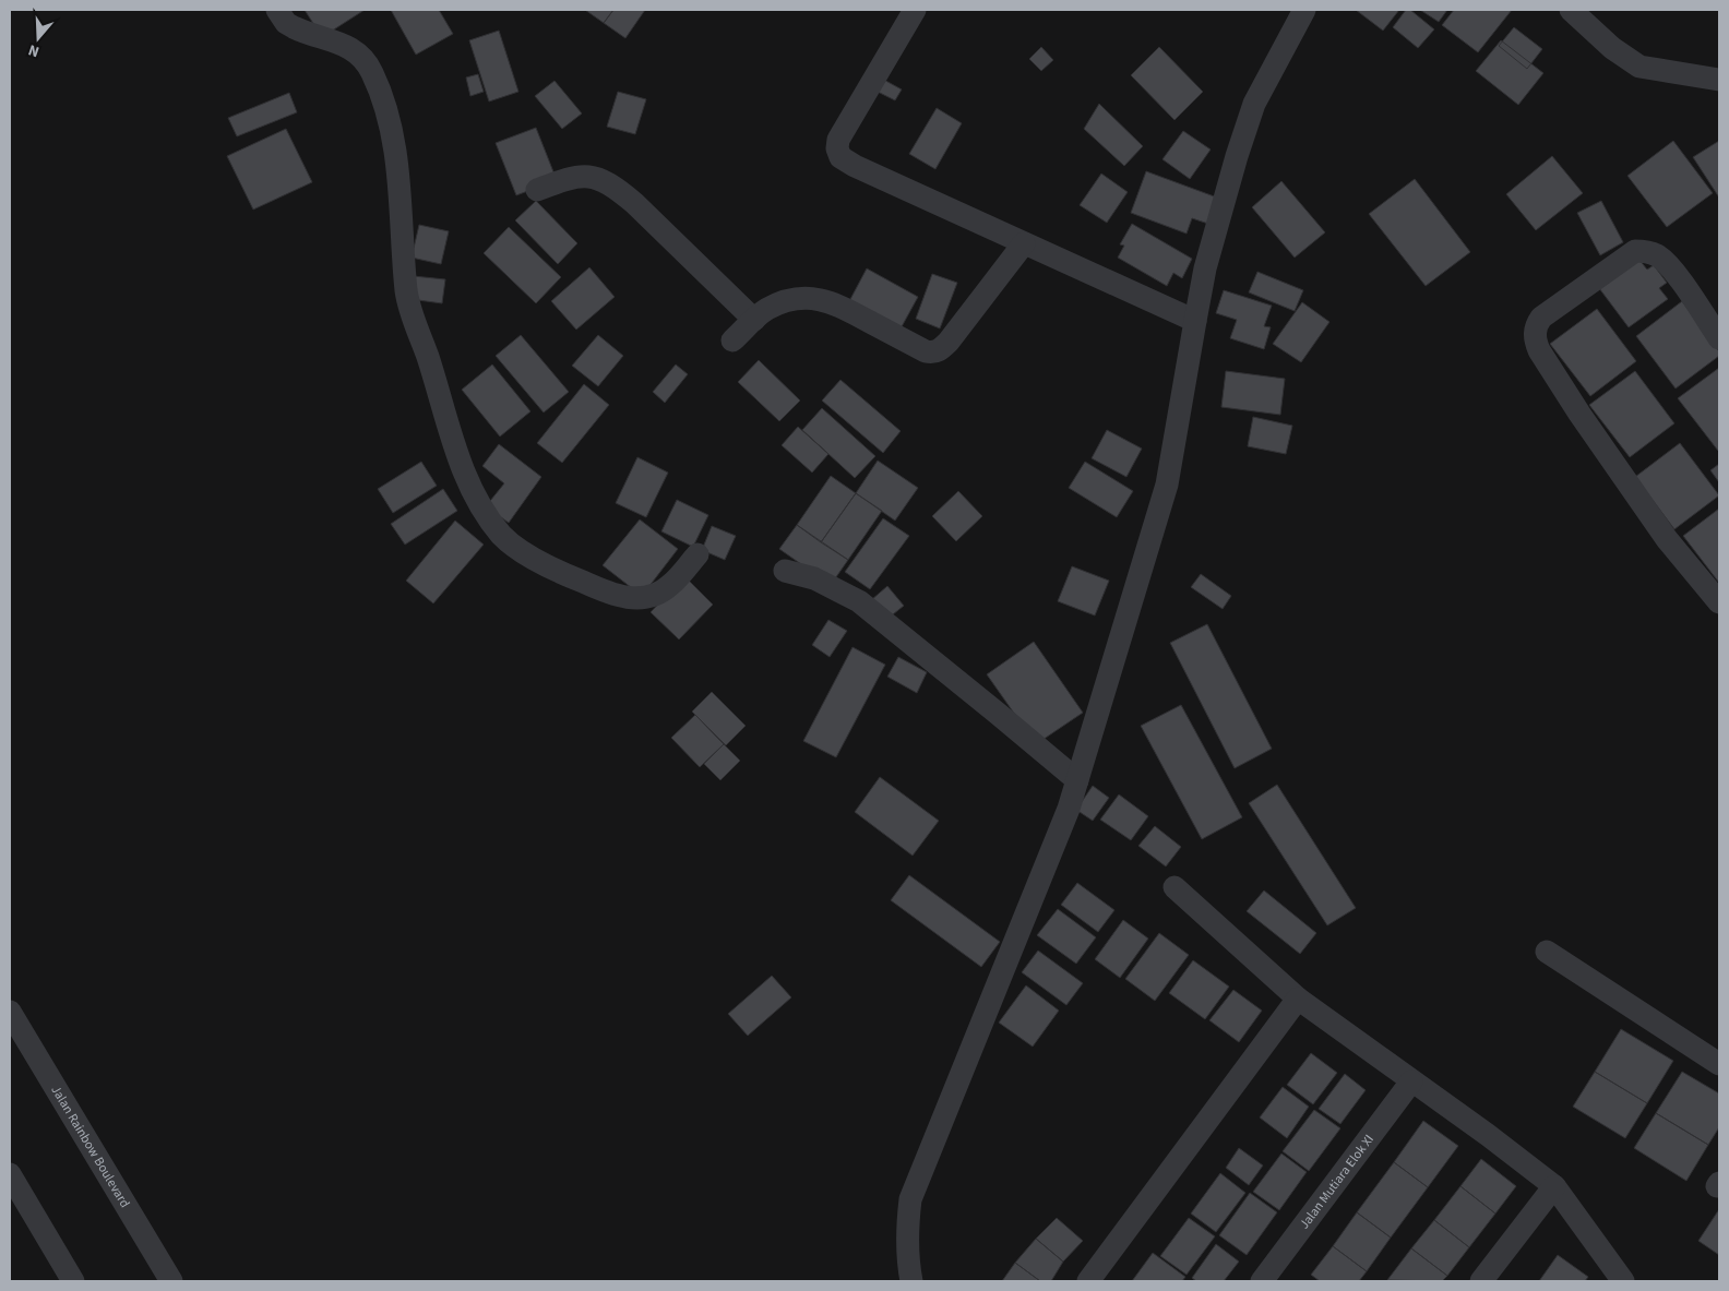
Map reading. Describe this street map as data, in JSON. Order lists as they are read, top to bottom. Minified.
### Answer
{"streets":{"street":["Jalan Rainbow Boulevard","Jalan Mutiara Elok XI"]},"north":"bottom"}
